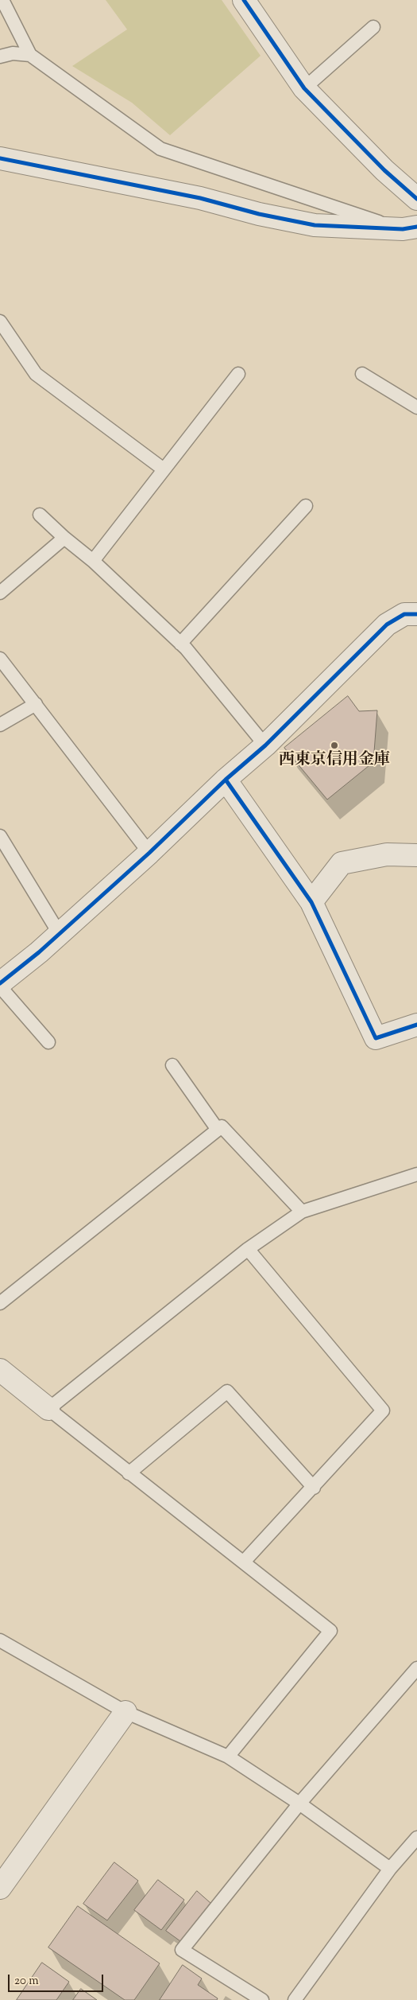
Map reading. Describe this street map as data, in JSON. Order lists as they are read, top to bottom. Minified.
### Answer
{"places":["西東京信用金庫"],"scale_bar":"20 m"}
